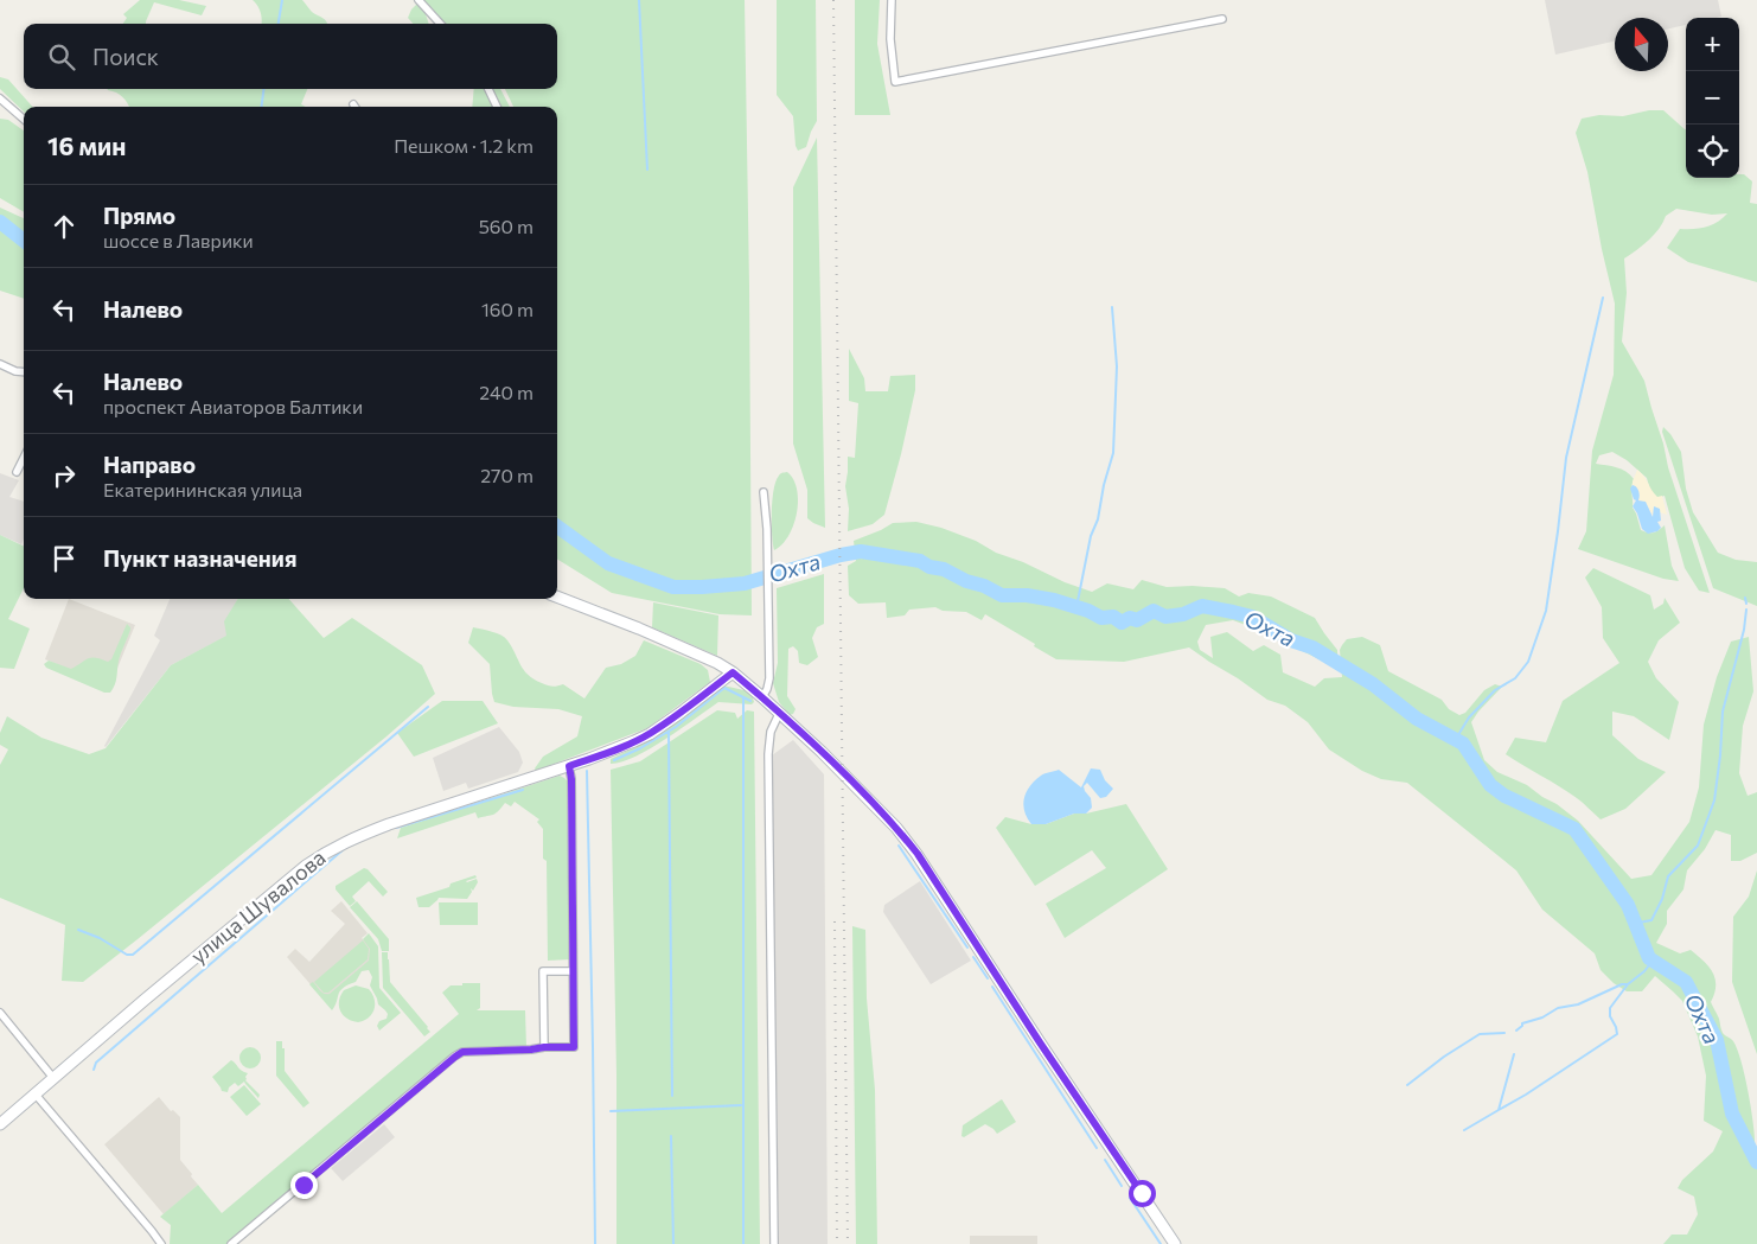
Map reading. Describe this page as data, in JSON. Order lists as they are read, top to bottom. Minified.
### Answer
{"streets":{"street":["улица Шувалова"]},"water":["Охта"],"north":"top","page":{"map_buttons":["+","−"],"search":"Поиск","heading":["16 мин","Пешком · 1.2 km"],"list":[["Прямо","шоссе в Лаврики","560 m"],["Налево","160 m"],["Налево","проспект Авиаторов Балтики","240 m"],["Направо","Екатерининская улица","270 m"],"Пункт назначения"]}}
